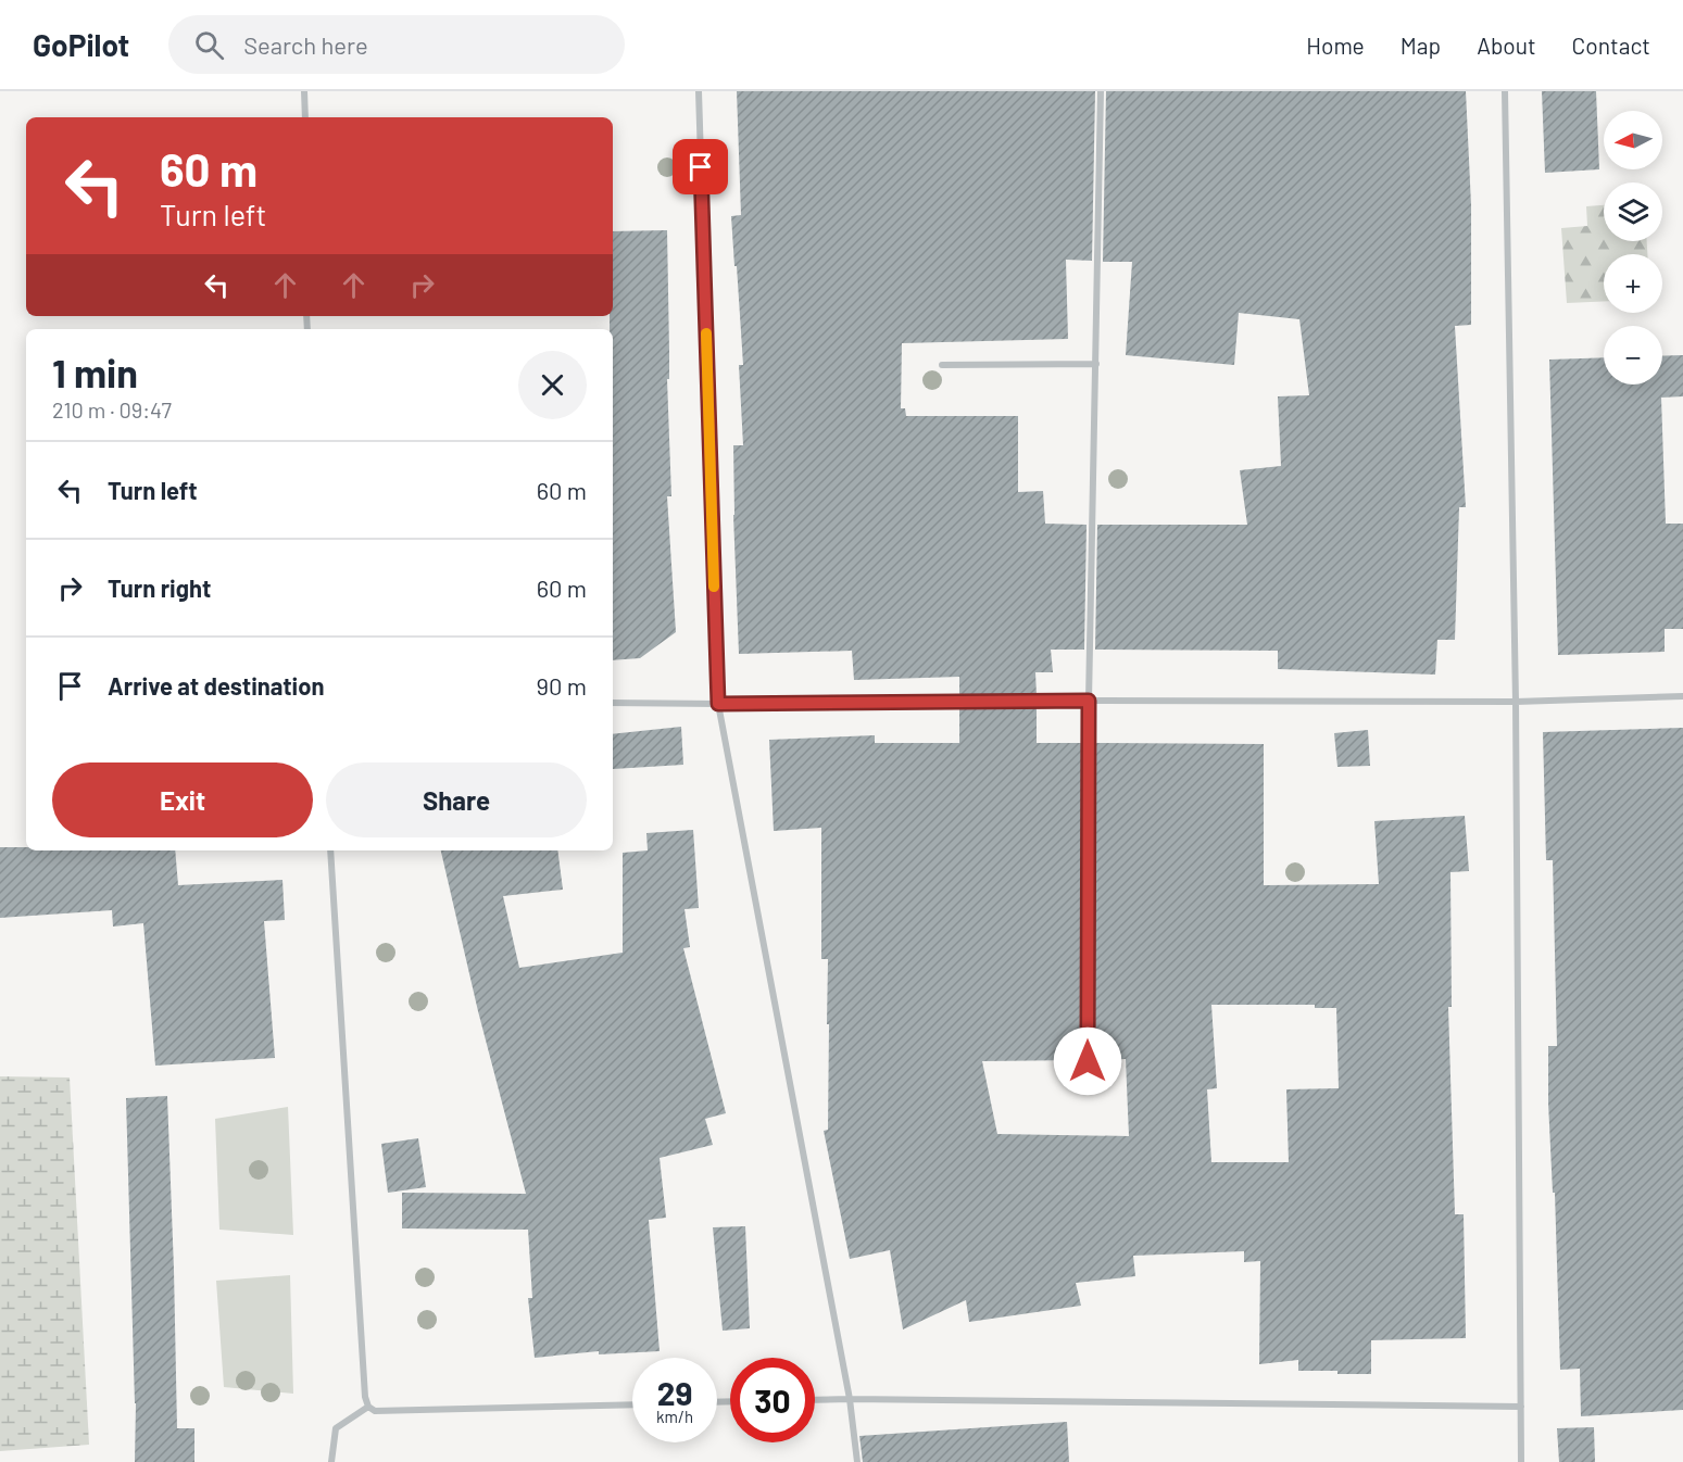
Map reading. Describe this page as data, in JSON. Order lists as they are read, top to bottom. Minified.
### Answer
{"north":"left","page":{"header":"GoPilot","search":"Search here","nav":["Home","Map","About","Contact"],"map_buttons":["+","−"],"turn":["60 m","Turn left"],"heading":["1 min","210 m · 09:47"],"list":[{"name":"Turn left","value":"60 m"},{"name":"Turn right","value":"60 m"},{"name":"Arrive at destination","value":"90 m"}],"buttons":["Exit","Share"],"speed":"29 km/h","limit":"30"}}
